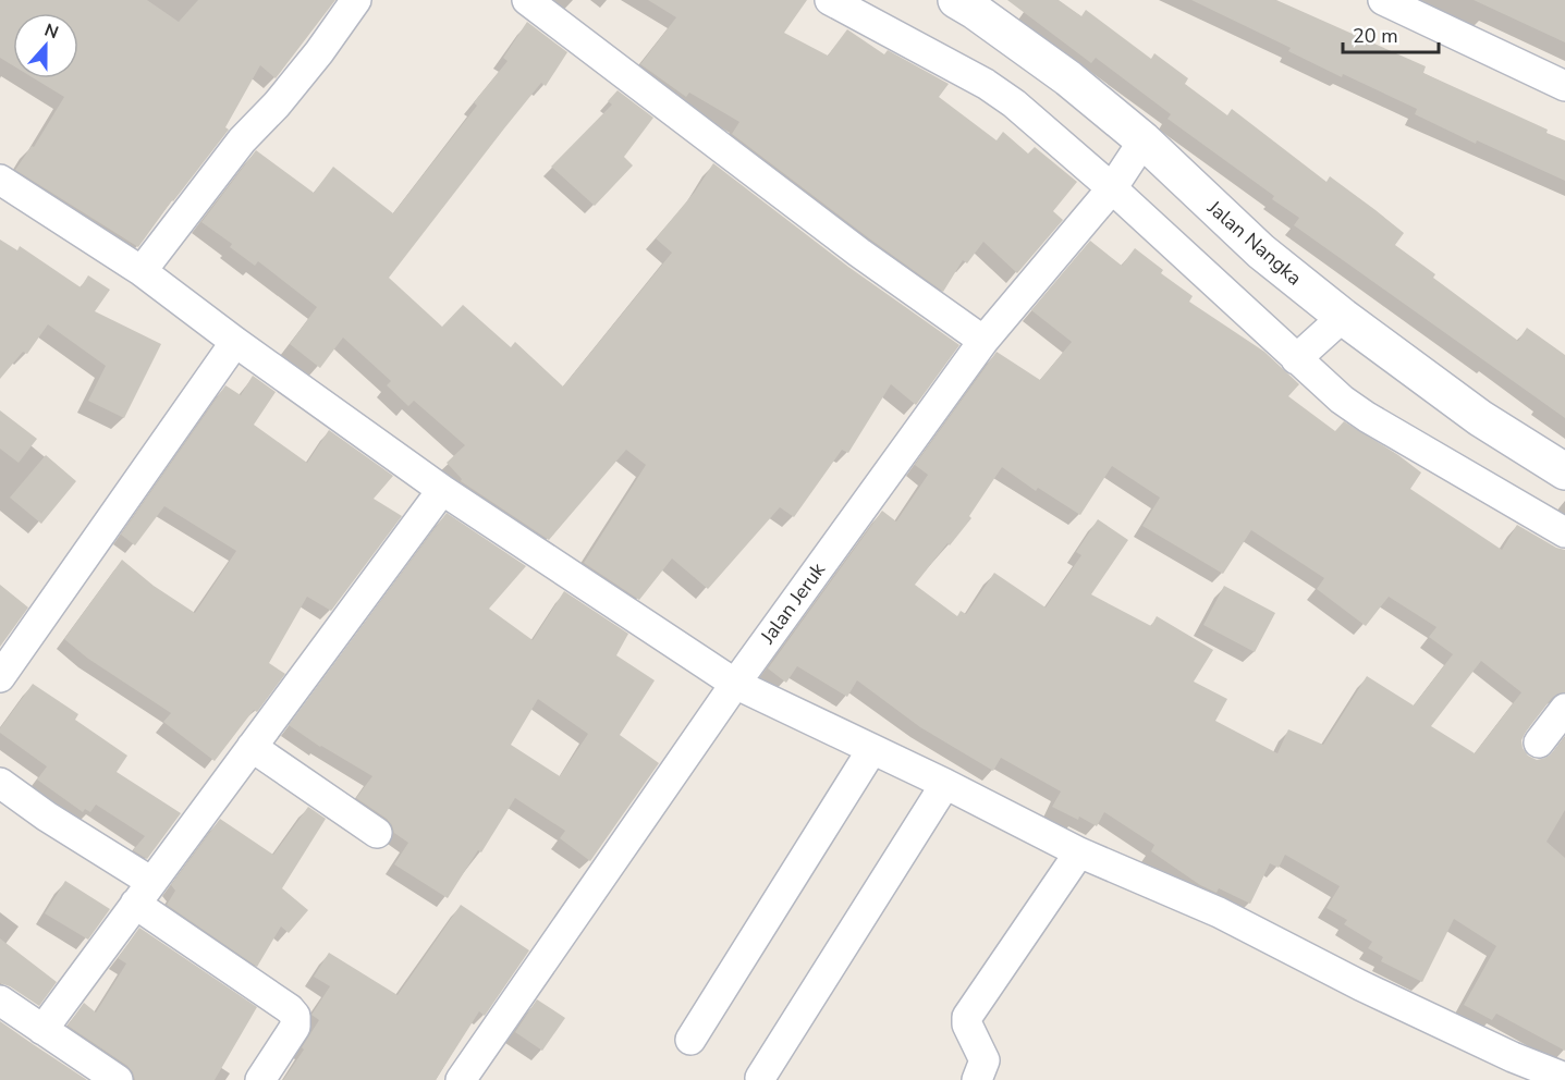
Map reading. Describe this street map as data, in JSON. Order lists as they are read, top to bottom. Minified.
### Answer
{"streets":{"street":["Jalan Nangka","Jalan Jeruk"]},"crossings":[["Jalan Nangka","Jalan Jeruk"]],"scale_bar":"20 m","north":"top"}
